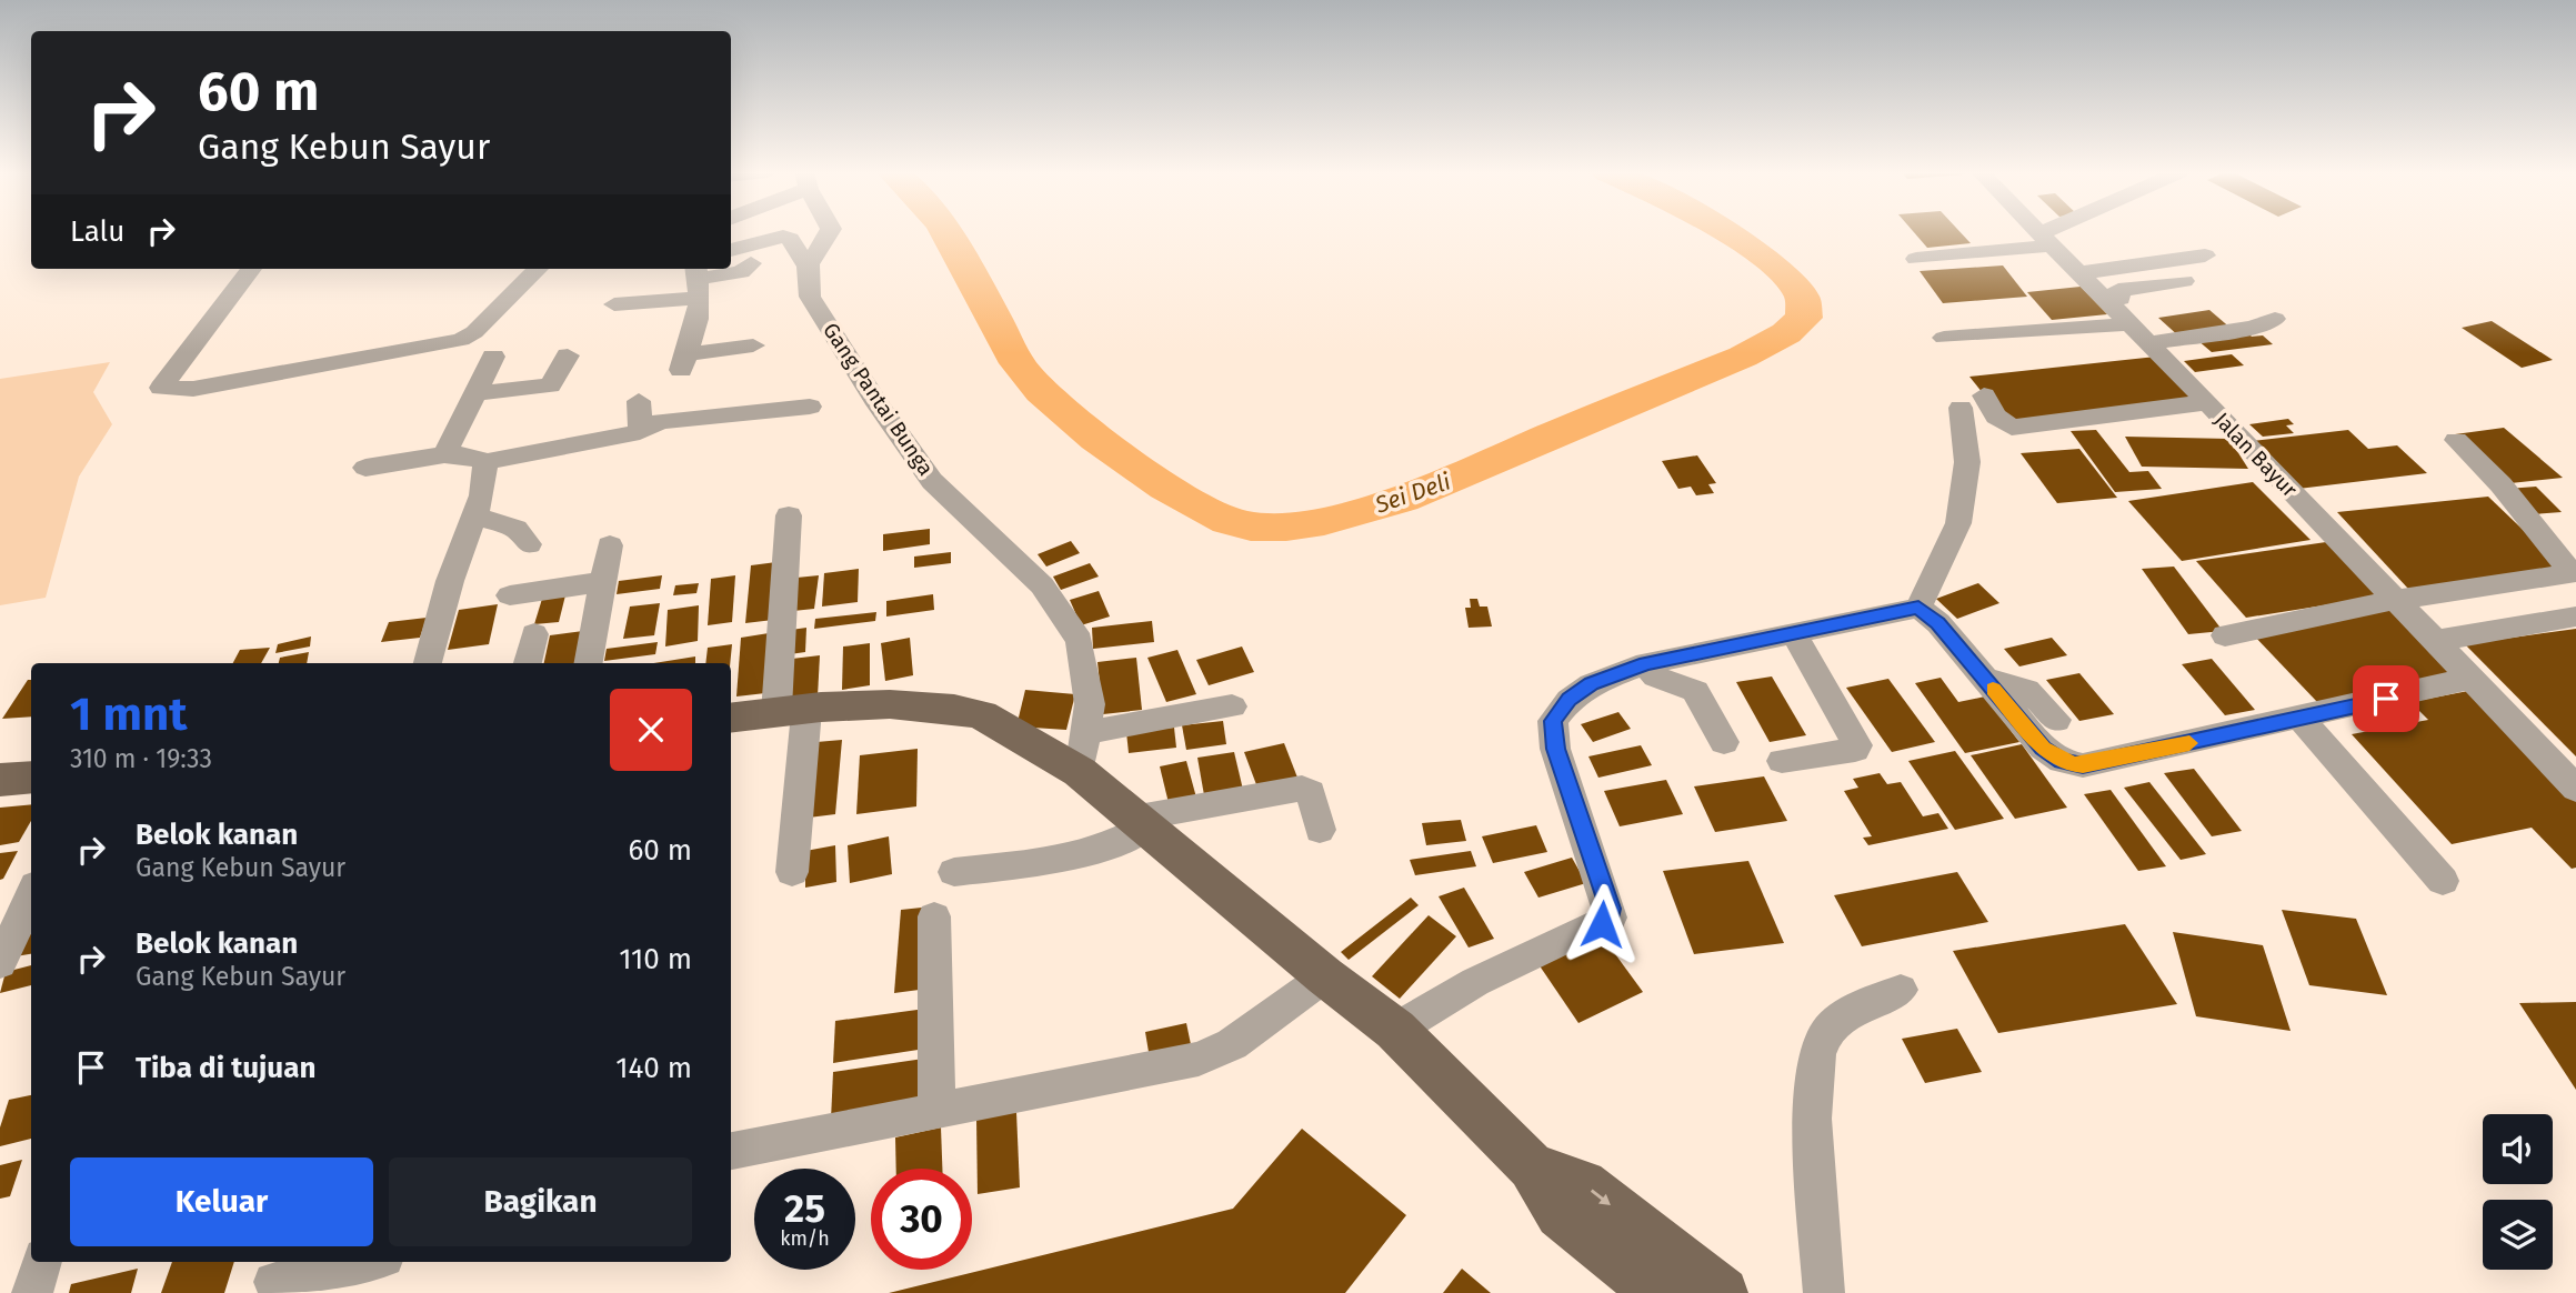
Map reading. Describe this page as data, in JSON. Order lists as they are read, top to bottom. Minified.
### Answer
{"streets":{"street":["Gang Pantai Bunga","Jalan Bayur"]},"water":["Sei Deli"],"page":{"turn":["60 m","Gang Kebun Sayur"],"then":"Lalu","heading":["1 mnt","310 m · 19:33"],"list":[{"name":"Belok kanan","note":"Gang Kebun Sayur","value":"60 m"},{"name":"Belok kanan","note":"Gang Kebun Sayur","value":"110 m"},{"name":"Tiba di tujuan","value":"140 m"}],"buttons":["Keluar","Bagikan"],"speed":"25 km/h","limit":"30"}}
